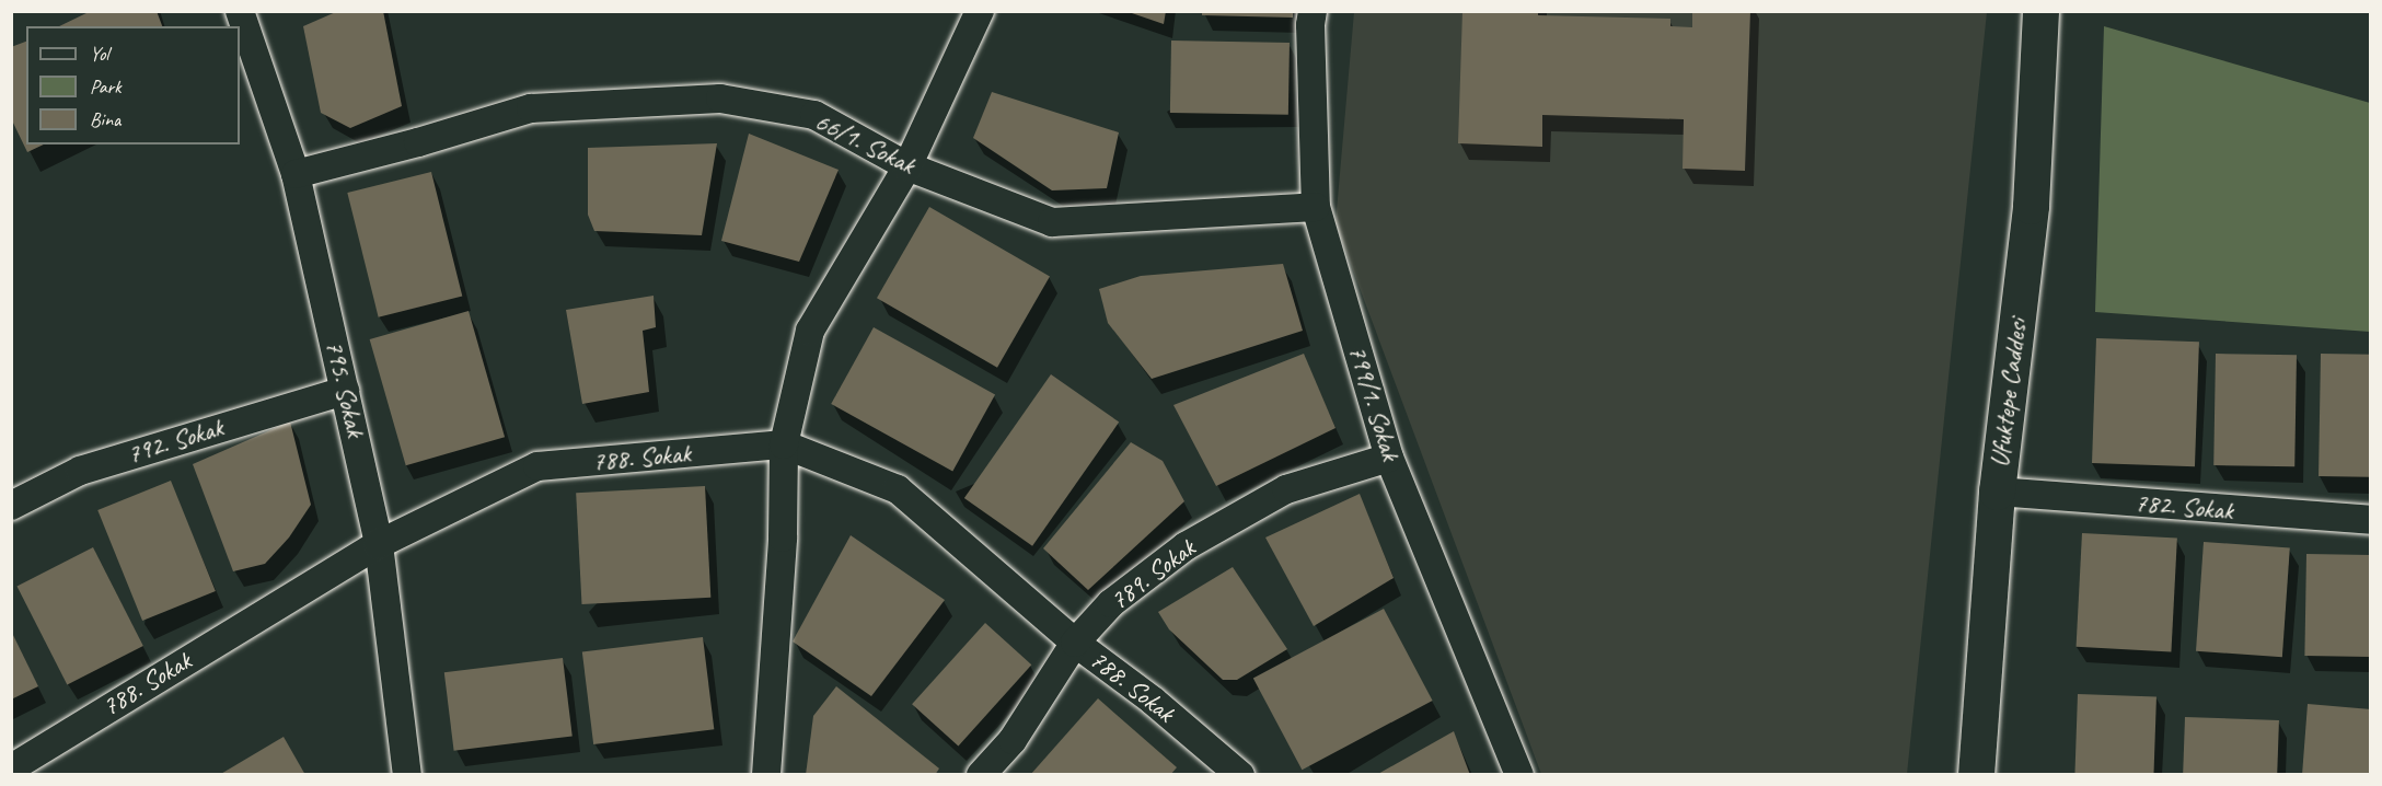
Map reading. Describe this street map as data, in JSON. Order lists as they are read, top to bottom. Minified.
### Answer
{"streets":{"street":["66/1. Sokak","795. Sokak","Ufuktepe Caddesi","799/1. Sokak","792. Sokak","788. Sokak","782. Sokak","789. Sokak"]},"crossings":[["66/1. Sokak","795. Sokak"],["66/1. Sokak","799/1. Sokak"],["795. Sokak","792. Sokak"],["795. Sokak","788. Sokak"],["Ufuktepe Caddesi","782. Sokak"],["799/1. Sokak","789. Sokak"],["788. Sokak","789. Sokak"]],"legend":["Yol","Park","Bina"]}
